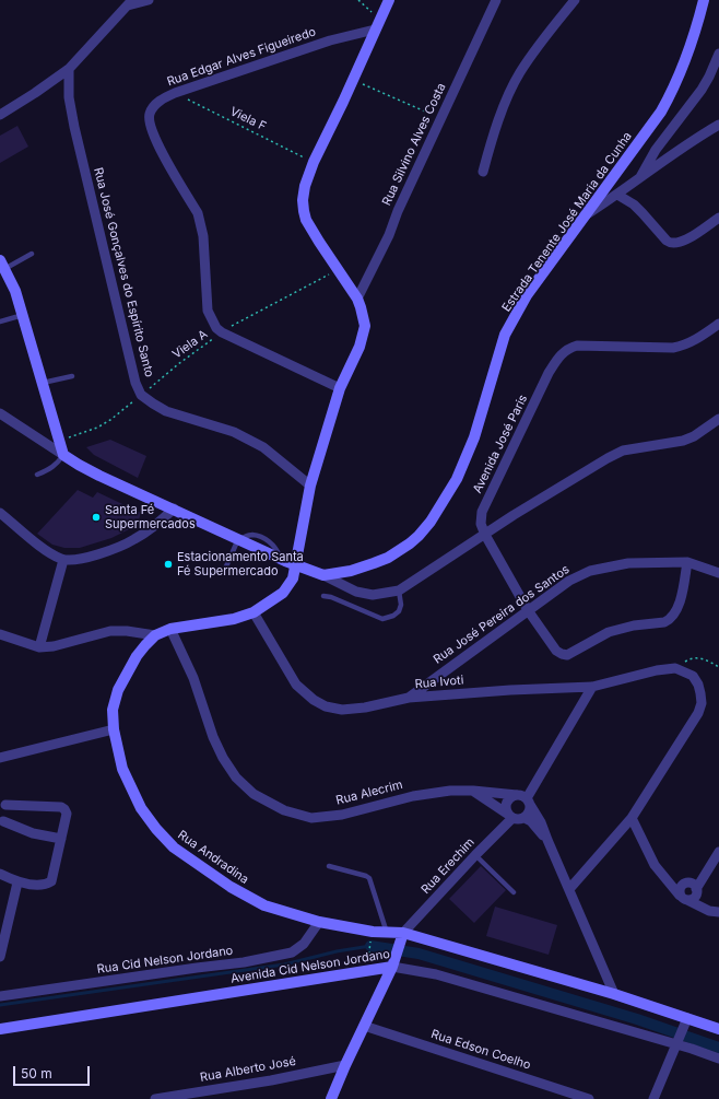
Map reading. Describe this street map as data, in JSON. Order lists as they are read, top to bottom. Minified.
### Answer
{"streets":{"main road":["Estrada Tenente José Maria da Cunha","Rua Andradina","Avenida Cid Nelson Jordano"],"street":["Rua Edgar Alves Figueiredo","Rua Silvino Alves Costa","Rua José Gonçalves do Espírito Santo","Avenida José Paris","Rua José Pereira dos Santos","Rua Ivoti","Rua Alecrim","Rua Erechim","Rua Cid Nelson Jordano","Rua Edson Coelho","Rua Alberto José"],"path":["Viela F","Viela A"]},"crossings":[["Rua Edgar Alves Figueiredo","Viela F"],["Rua Edgar Alves Figueiredo","Viela A"],["Rua Edgar Alves Figueiredo","Rua Andradina"],["Viela F","Rua Andradina"],["Rua Silvino Alves Costa","Rua Andradina"],["Rua José Gonçalves do Espírito Santo","Viela A"],["Rua José Gonçalves do Espírito Santo","Rua Andradina"],["Viela A","Rua Andradina"],["Rua José Pereira dos Santos","Rua Ivoti"],["Rua Ivoti","Rua Andradina"],["Rua Alecrim","Rua Andradina"],["Rua Alecrim","Rua Erechim"],["Rua Andradina","Rua Erechim"],["Rua Andradina","Rua Cid Nelson Jordano"],["Rua Andradina","Avenida Cid Nelson Jordano"],["Rua Erechim","Avenida Cid Nelson Jordano"]],"places":["Santa Fé Supermercados","Estacionamento Santa Fé Supermercado"],"scale_bar":"50 m"}
